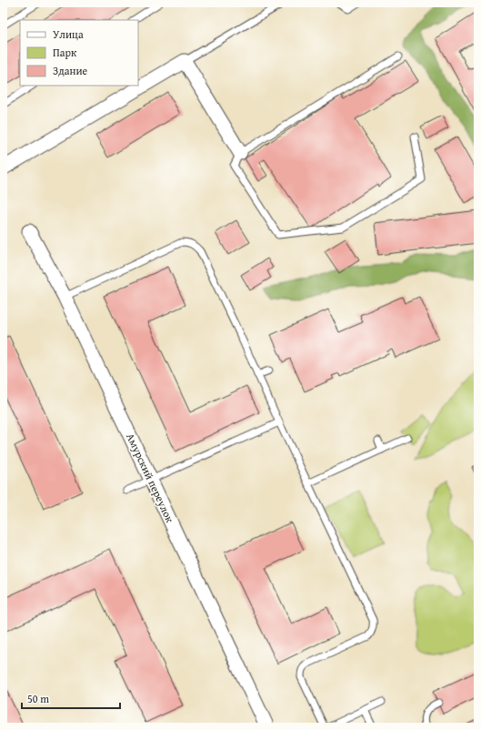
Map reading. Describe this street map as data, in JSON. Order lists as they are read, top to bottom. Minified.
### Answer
{"streets":{"street":["Амурский переулок"]},"legend":["Улица","Парк","Здание"],"scale_bar":"50 m"}
